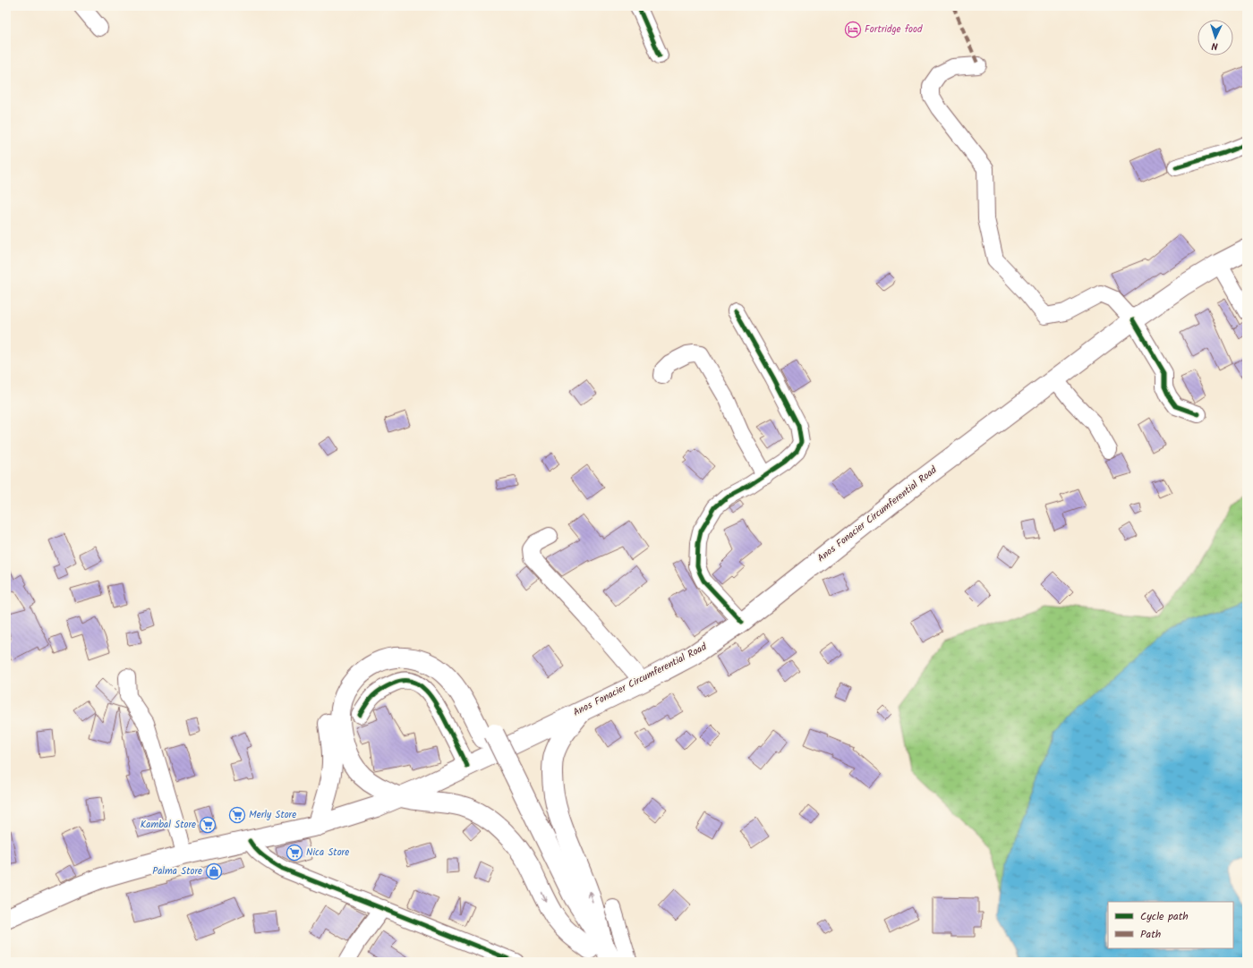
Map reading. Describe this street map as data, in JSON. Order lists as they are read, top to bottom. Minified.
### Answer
{"streets":{"main road":["Anos Fonacier Circumferential Road"]},"places":{"hotel":["Fortridge food"],"supermarket":["Merly Store","Kambal Store","Nica Store"],"shop":["Palma Store"]},"legend":["Cycle path","Path"],"north":"bottom"}
